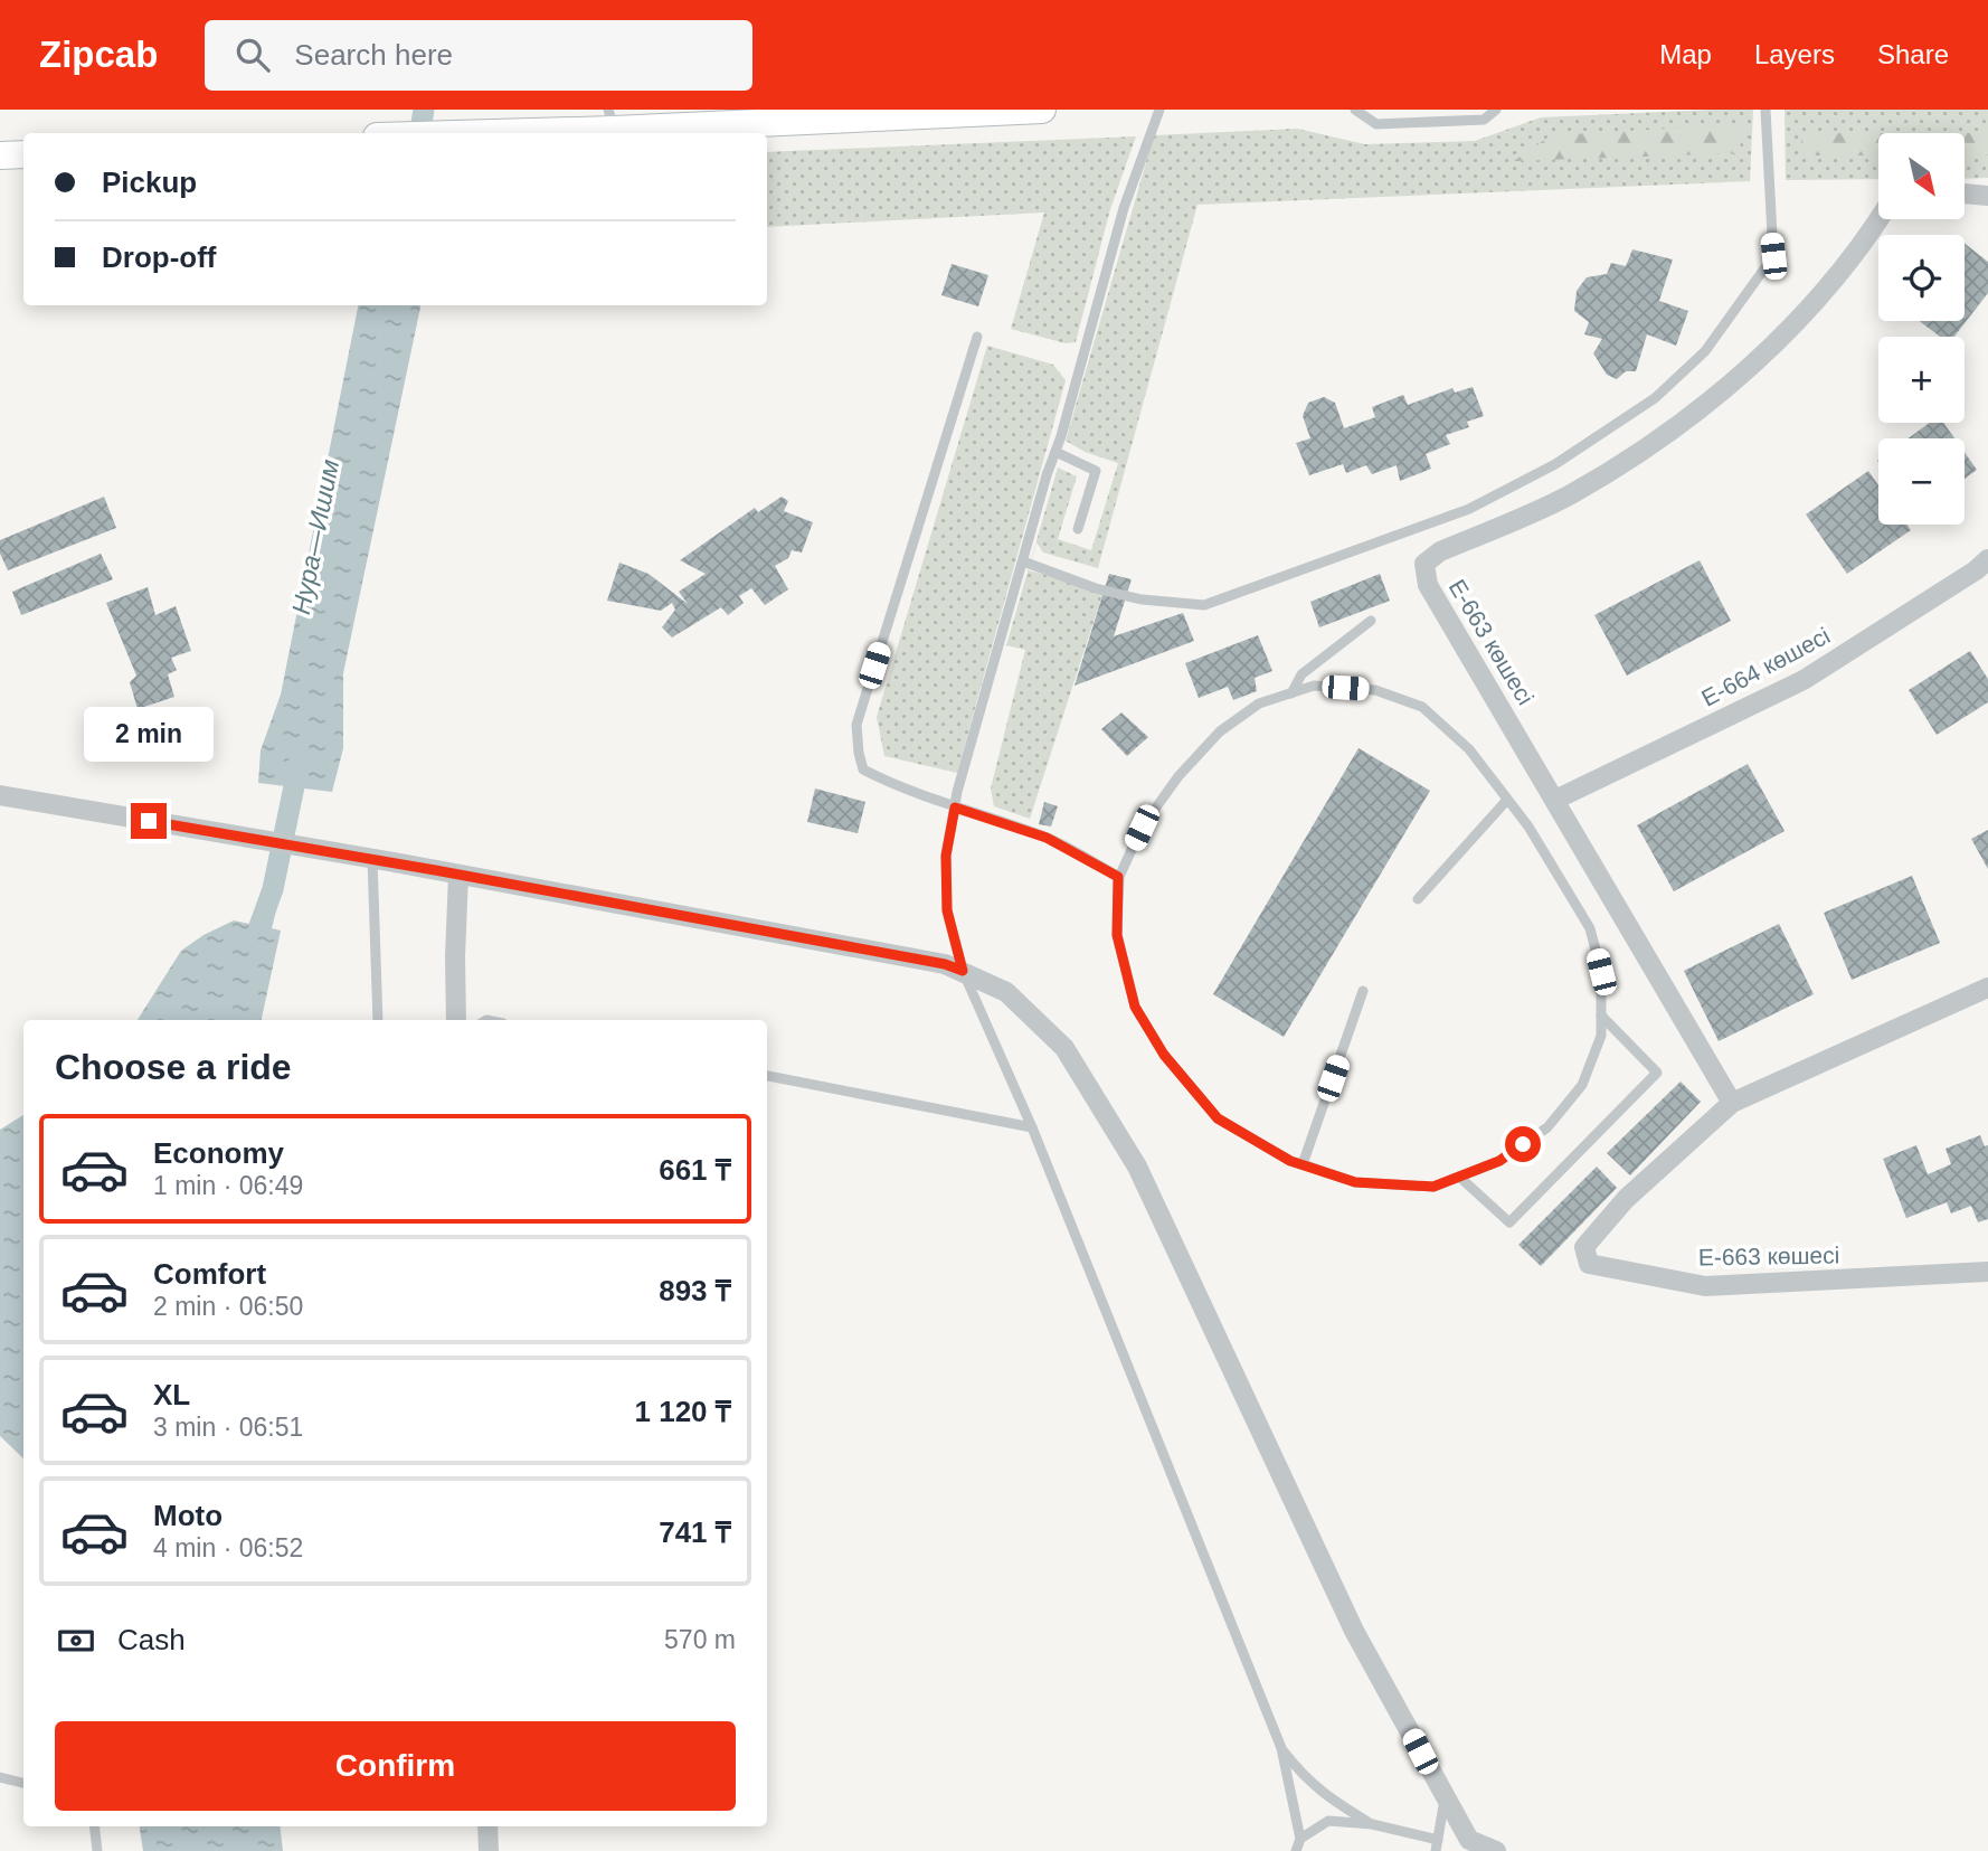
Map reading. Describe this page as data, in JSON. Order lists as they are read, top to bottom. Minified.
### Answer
{"streets":{"street":["Е-663 көшесі","Е-664 көшесі"]},"crossings":[["Е-663 көшесі","Е-664 көшесі"]],"water":["Нура—Ишим"],"north":"bottom right","page":{"header":"Zipcab","search":"Search here","nav":["Map","Layers","Share"],"map_buttons":["+","−"],"banner":["Pickup","Drop-off"],"bubble":"2 min","heading":"Choose a ride","list":[{"name":"Economy","note":"1 min · 06:49","value":"661 ₸"},{"name":"Comfort","note":"2 min · 06:50","value":"893 ₸"},{"name":"XL","note":"3 min · 06:51","value":"1 120 ₸"},{"name":"Moto","note":"4 min · 06:52","value":"741 ₸"}],"pay":["Cash","570 m"],"buttons":"Confirm"}}
